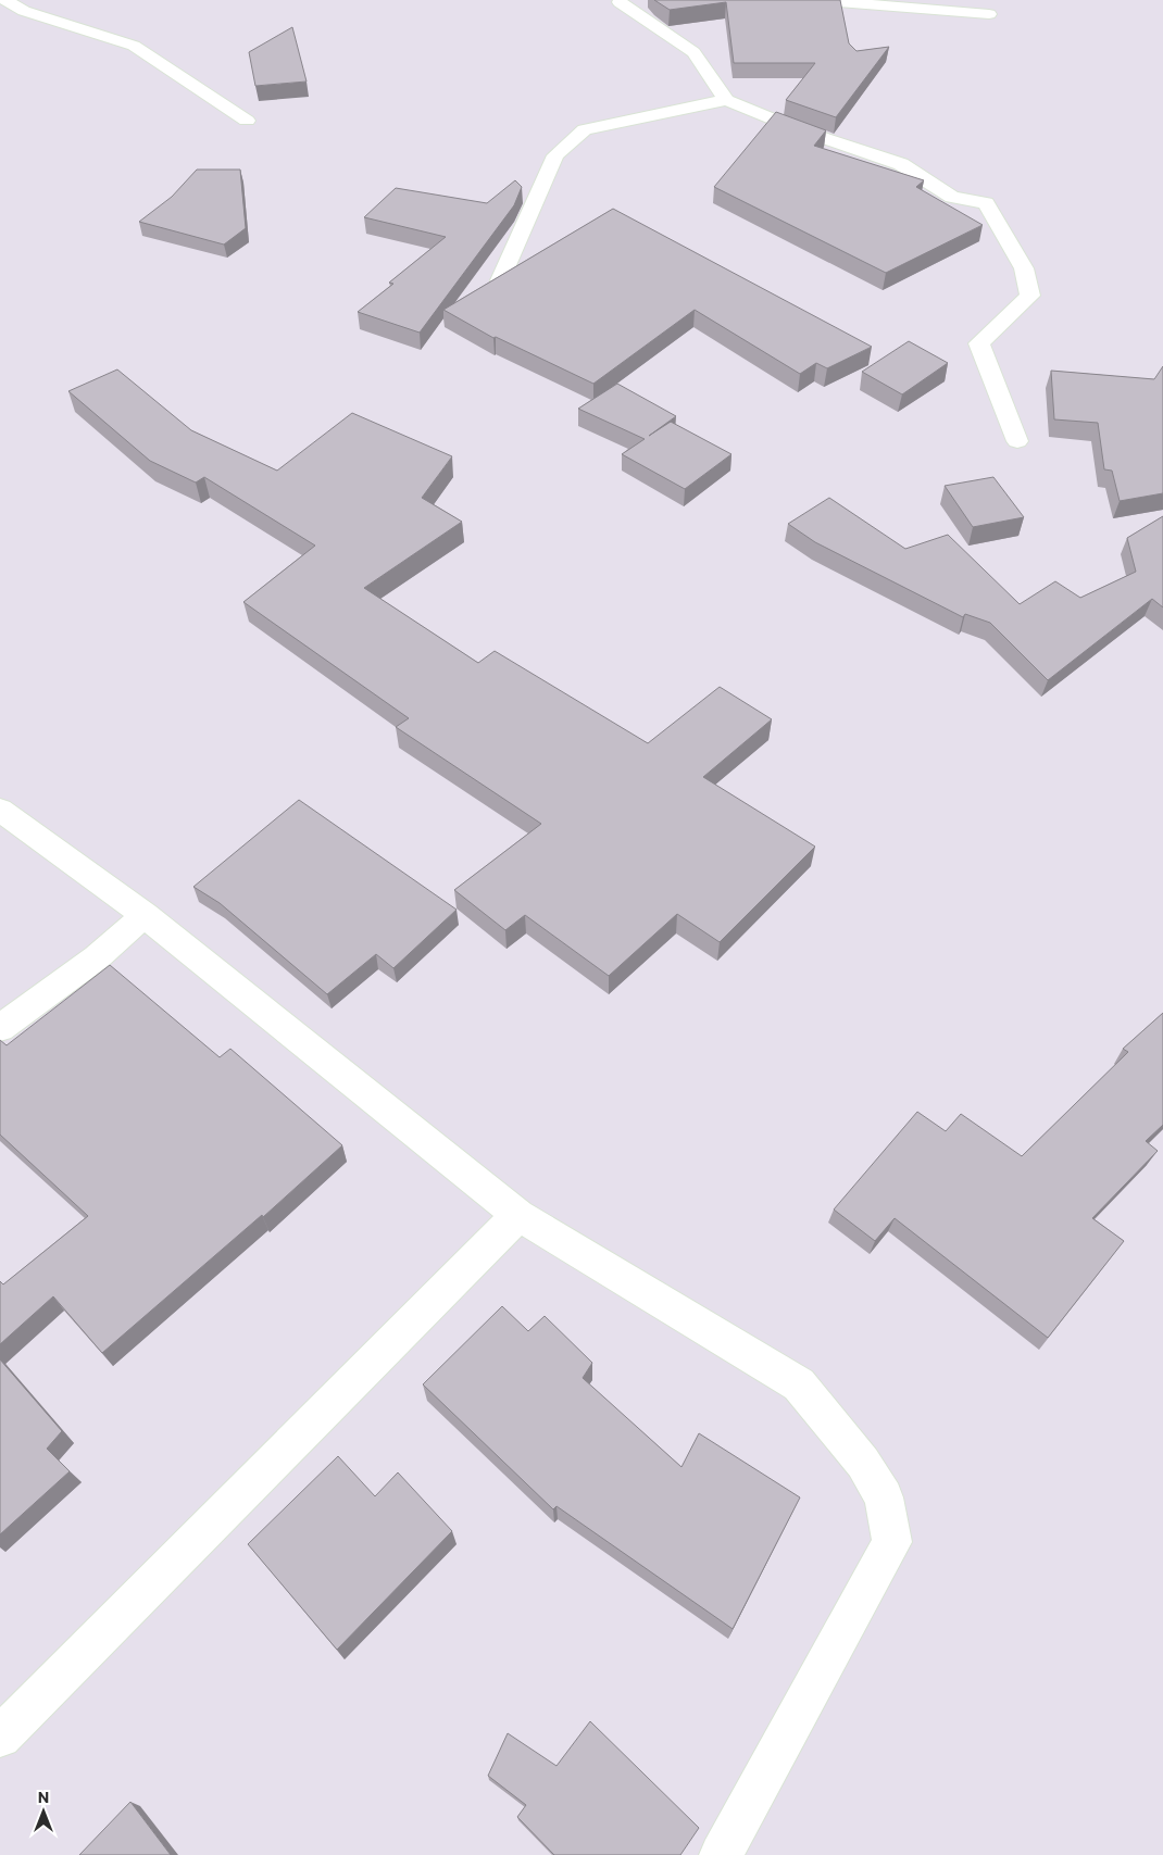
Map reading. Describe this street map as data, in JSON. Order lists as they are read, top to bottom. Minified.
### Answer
{"north":"top"}
